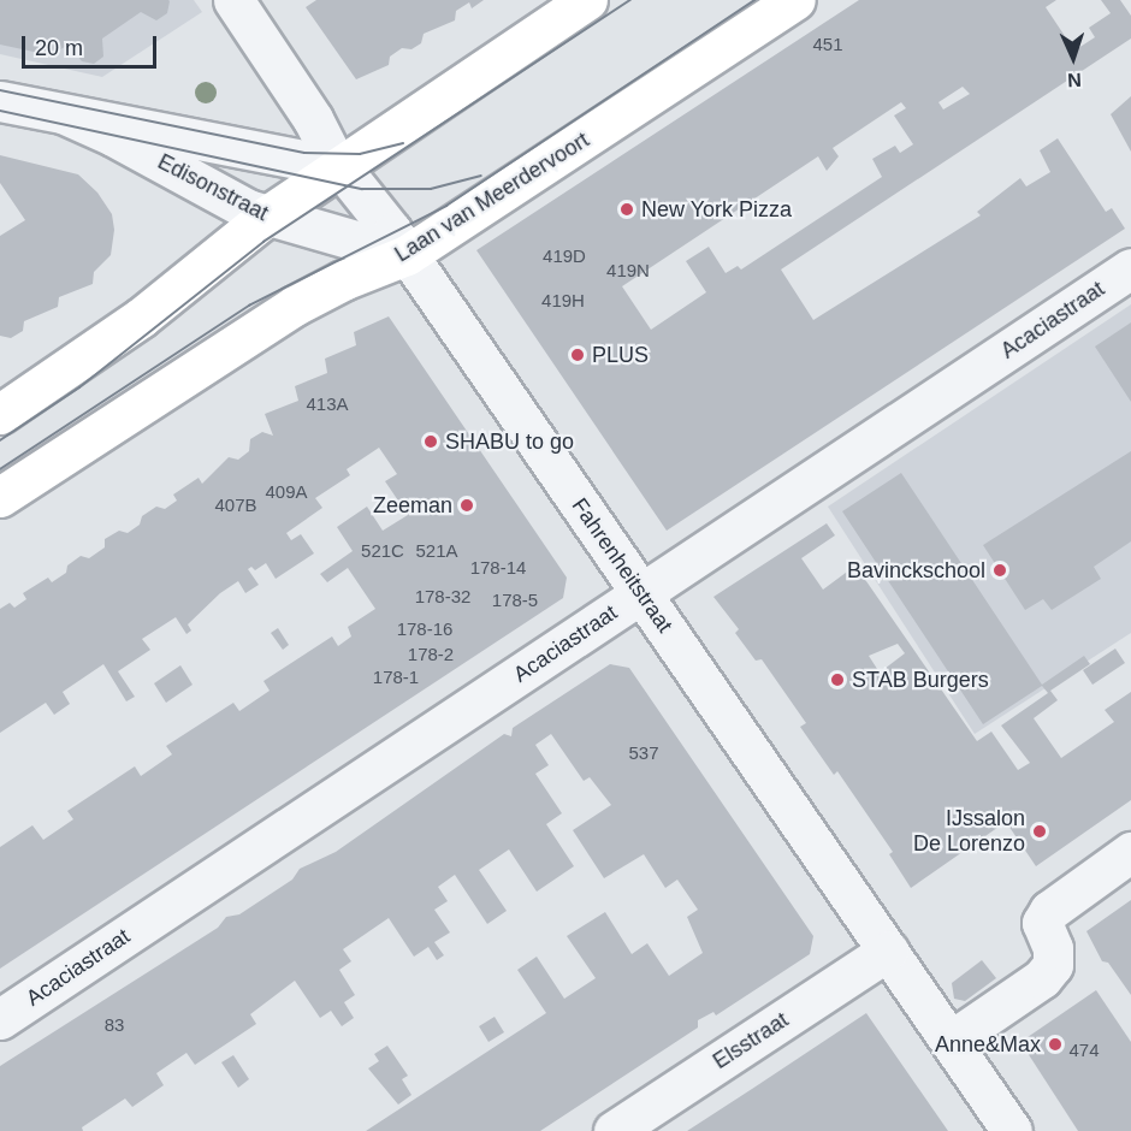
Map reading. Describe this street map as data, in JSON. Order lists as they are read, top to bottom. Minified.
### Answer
{"streets":{"street":["Edisonstraat","Laan van Meerdervoort","Acaciastraat","Fahrenheitstraat","Elsstraat"]},"crossings":[["Edisonstraat","Laan van Meerdervoort"],["Edisonstraat","Fahrenheitstraat"],["Laan van Meerdervoort","Fahrenheitstraat"],["Acaciastraat","Fahrenheitstraat"],["Fahrenheitstraat","Elsstraat"]],"places":["New York Pizza","PLUS","SHABU to go","Zeeman","Bavinckschool","STAB Burgers","IJssalon De Lorenzo","Anne&Max"],"house_numbers":["451","419D","419N","419H","413A","409A","407B","521C","521A","178-14","178-32","178-5","178-16","178-2","178-1","537","83","474"],"scale_bar":"20 m","north":"bottom"}
